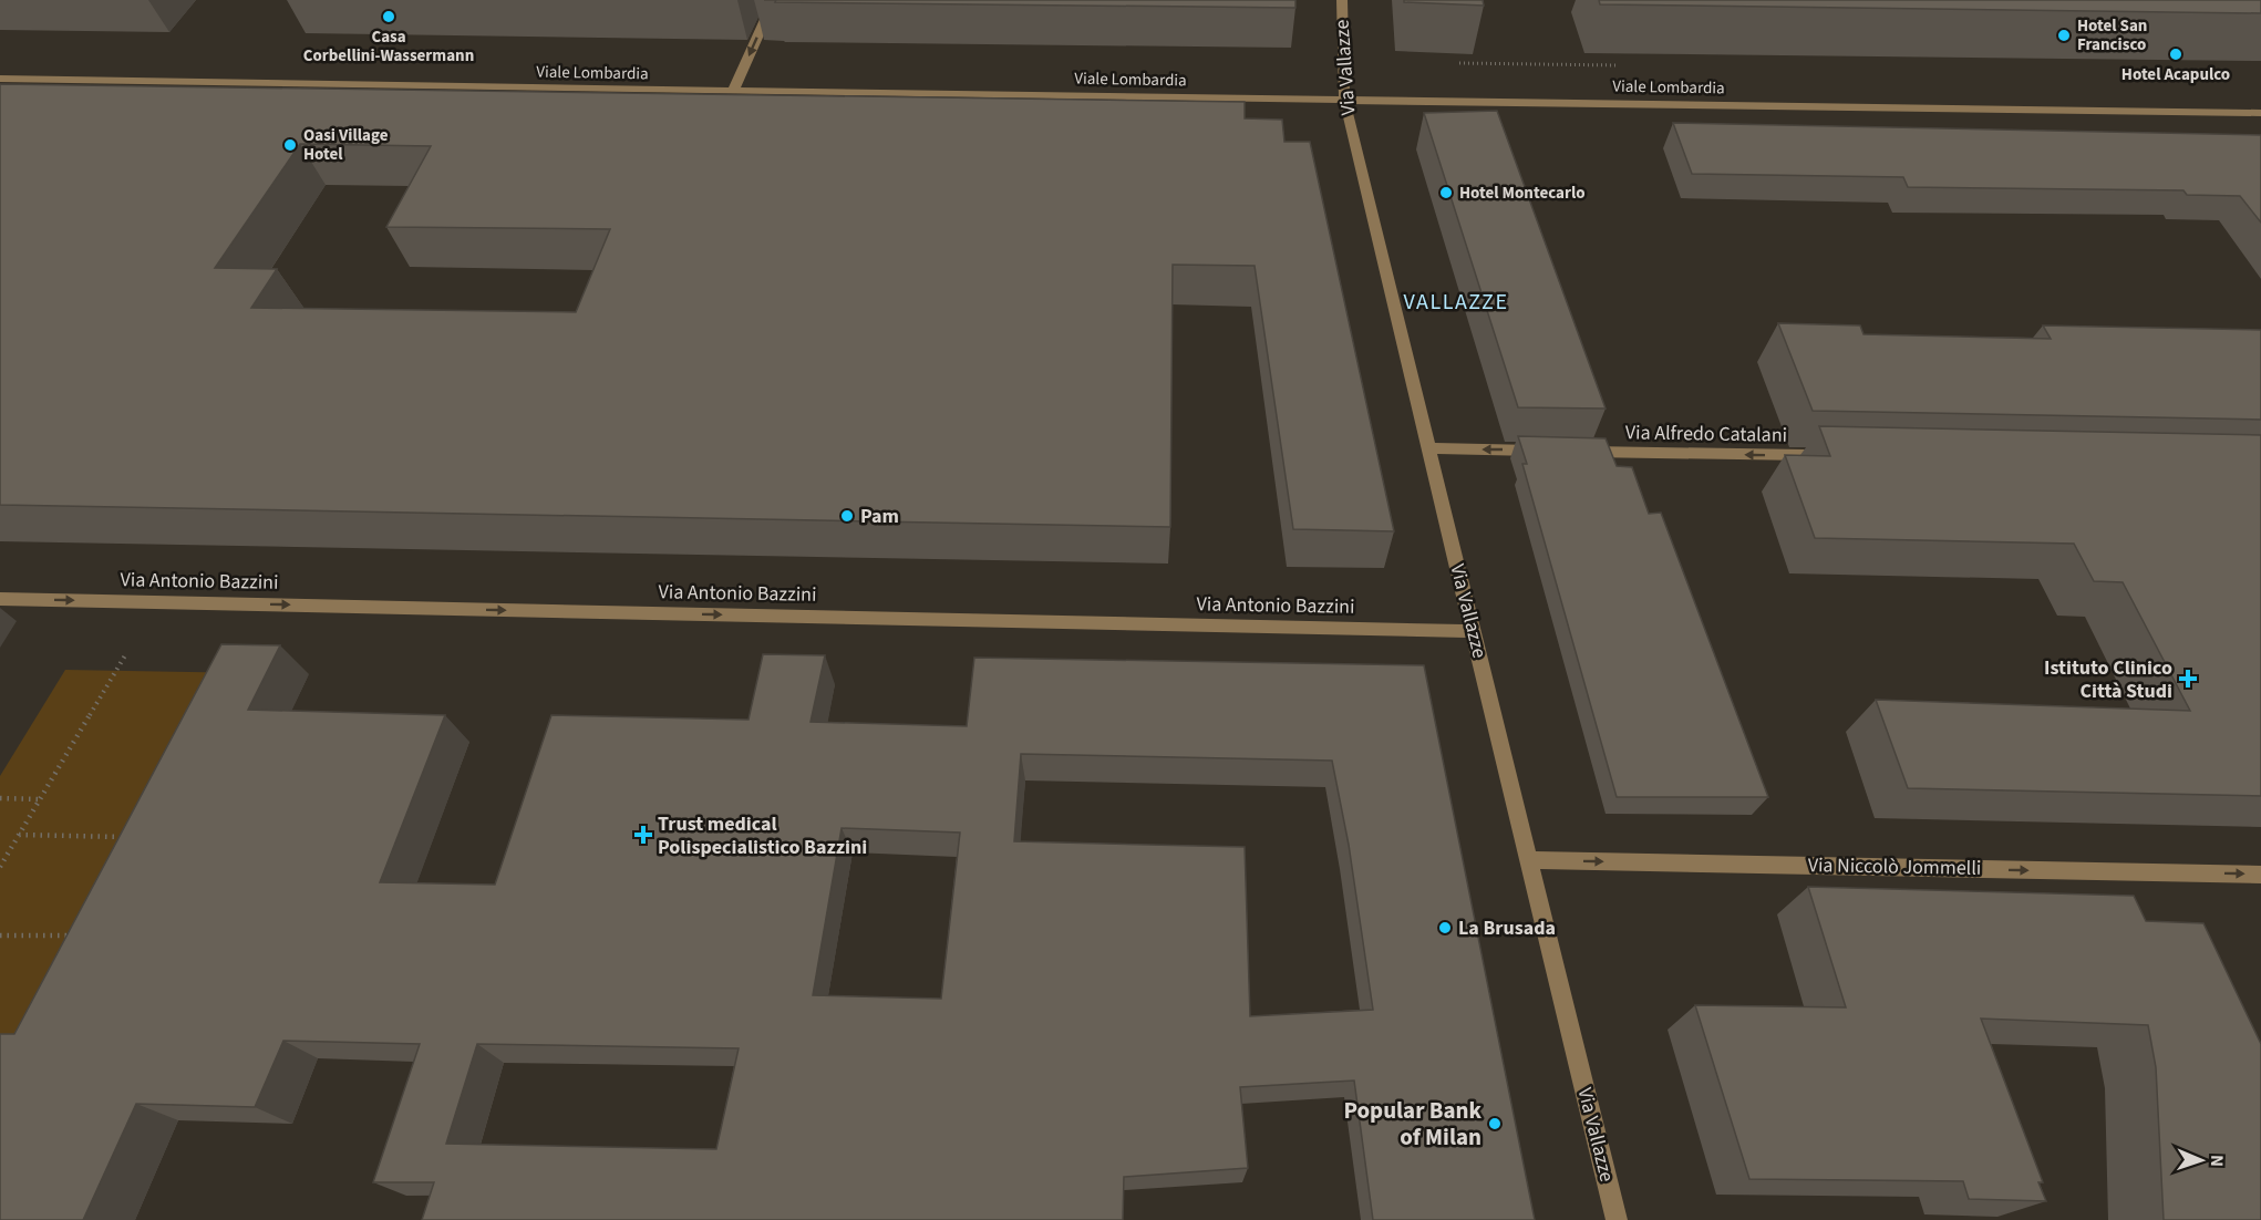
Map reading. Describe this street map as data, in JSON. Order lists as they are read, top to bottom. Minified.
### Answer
{"streets":{"street":["Via Vallazze","Viale Lombardia","Via Alfredo Catalani","Via Antonio Bazzini","Via Niccolò Jommelli"]},"crossings":[["Via Vallazze","Viale Lombardia"],["Via Vallazze","Via Antonio Bazzini"],["Via Vallazze","Via Niccolò Jommelli"]],"one_way":["Via Alfredo Catalani","Via Antonio Bazzini","Via Niccolò Jommelli"],"districts":["VALLAZZE"],"places":{"other":["Casa Corbellini-Wassermann","Hotel San Francisco","Hotel Acapulco","Oasi Village Hotel","Hotel Montecarlo","Pam","La Brusada","Popular Bank of Milan"],"health":["Istituto Clinico Città Studi","Trust medical Polispecialistico Bazzini"]},"north":"right"}
